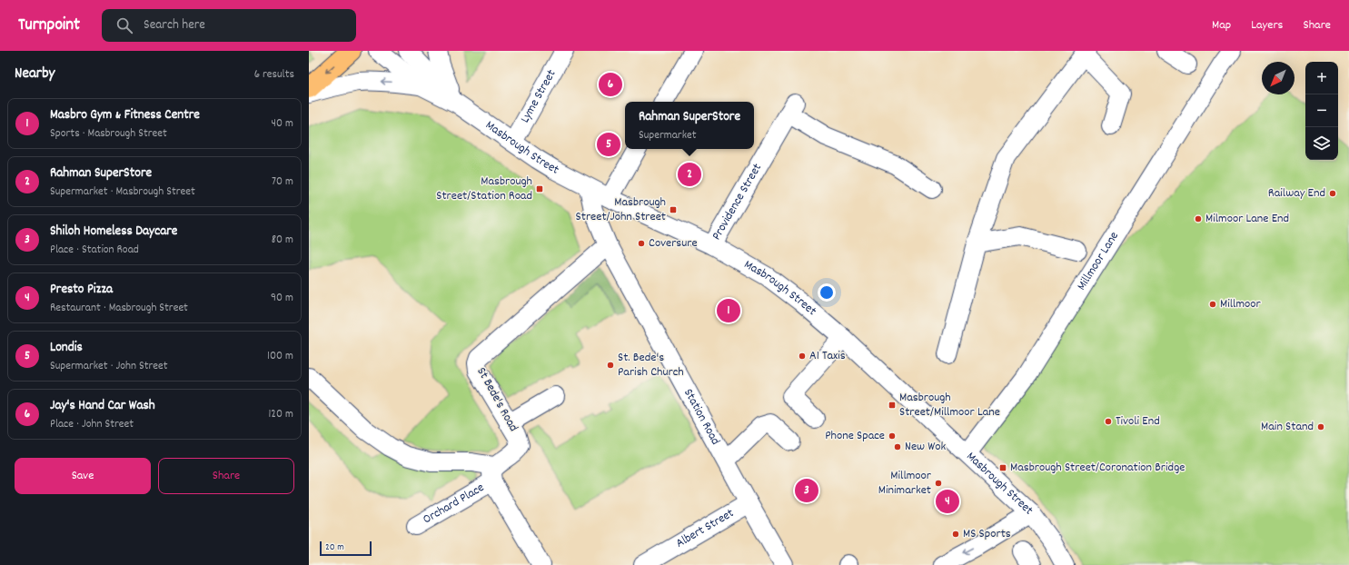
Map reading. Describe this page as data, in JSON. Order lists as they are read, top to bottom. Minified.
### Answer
{"streets":{"street":["Lyme Street","Masbrough Street","Providence Street","Millmoor Lane","St Bede's Road","Station Road","Orchard Place","Albert Street"]},"crossings":[["Lyme Street","Masbrough Street"],["Masbrough Street","Providence Street"],["Masbrough Street","Millmoor Lane"],["Masbrough Street","Station Road"],["St Bede's Road","Station Road"],["St Bede's Road","Orchard Place"],["Station Road","Albert Street"]],"places":{"transit":["Masbrough Street/Station Road","Masbrough Street/John Street","Masbrough Street/Millmoor Lane","Masbrough Street/Coronation Bridge"],"other":["Railway End","Milmoor Lane End","Coversure","Millmoor","A1 Taxis","St. Bede's Parish Church","Tivoli End","Main Stand","Phone Space","New Wok","Millmoor Minimarket","MS Sports"]},"scale_bar":"20 m","north":"bottom left","page":{"header":"Turnpoint","search":"Search here","nav":["Map","Layers","Share"],"heading":["Nearby","6 results"],"map_buttons":["+","−"],"pins":["6","5","2","1","3","4"],"list":[{"mark":"1","name":"Masbro Gym & Fitness Centre","note":"Sports · Masbrough Street","value":"40 m"},{"mark":"2","name":"Rahman SuperStore","note":"Supermarket · Masbrough Street","value":"70 m"},{"mark":"3","name":"Shiloh Homeless Daycare","note":"Place · Station Road","value":"80 m"},{"mark":"4","name":"Presto Pizza","note":"Restaurant · Masbrough Street","value":"90 m"},{"mark":"5","name":"Londis","note":"Supermarket · John Street","value":"100 m"},{"mark":"6","name":"Jay's Hand Car Wash","note":"Place · John Street","value":"120 m"}],"popup":["Rahman SuperStore","Supermarket"],"buttons":["Save","Share"],"scale":"20 m"}}
